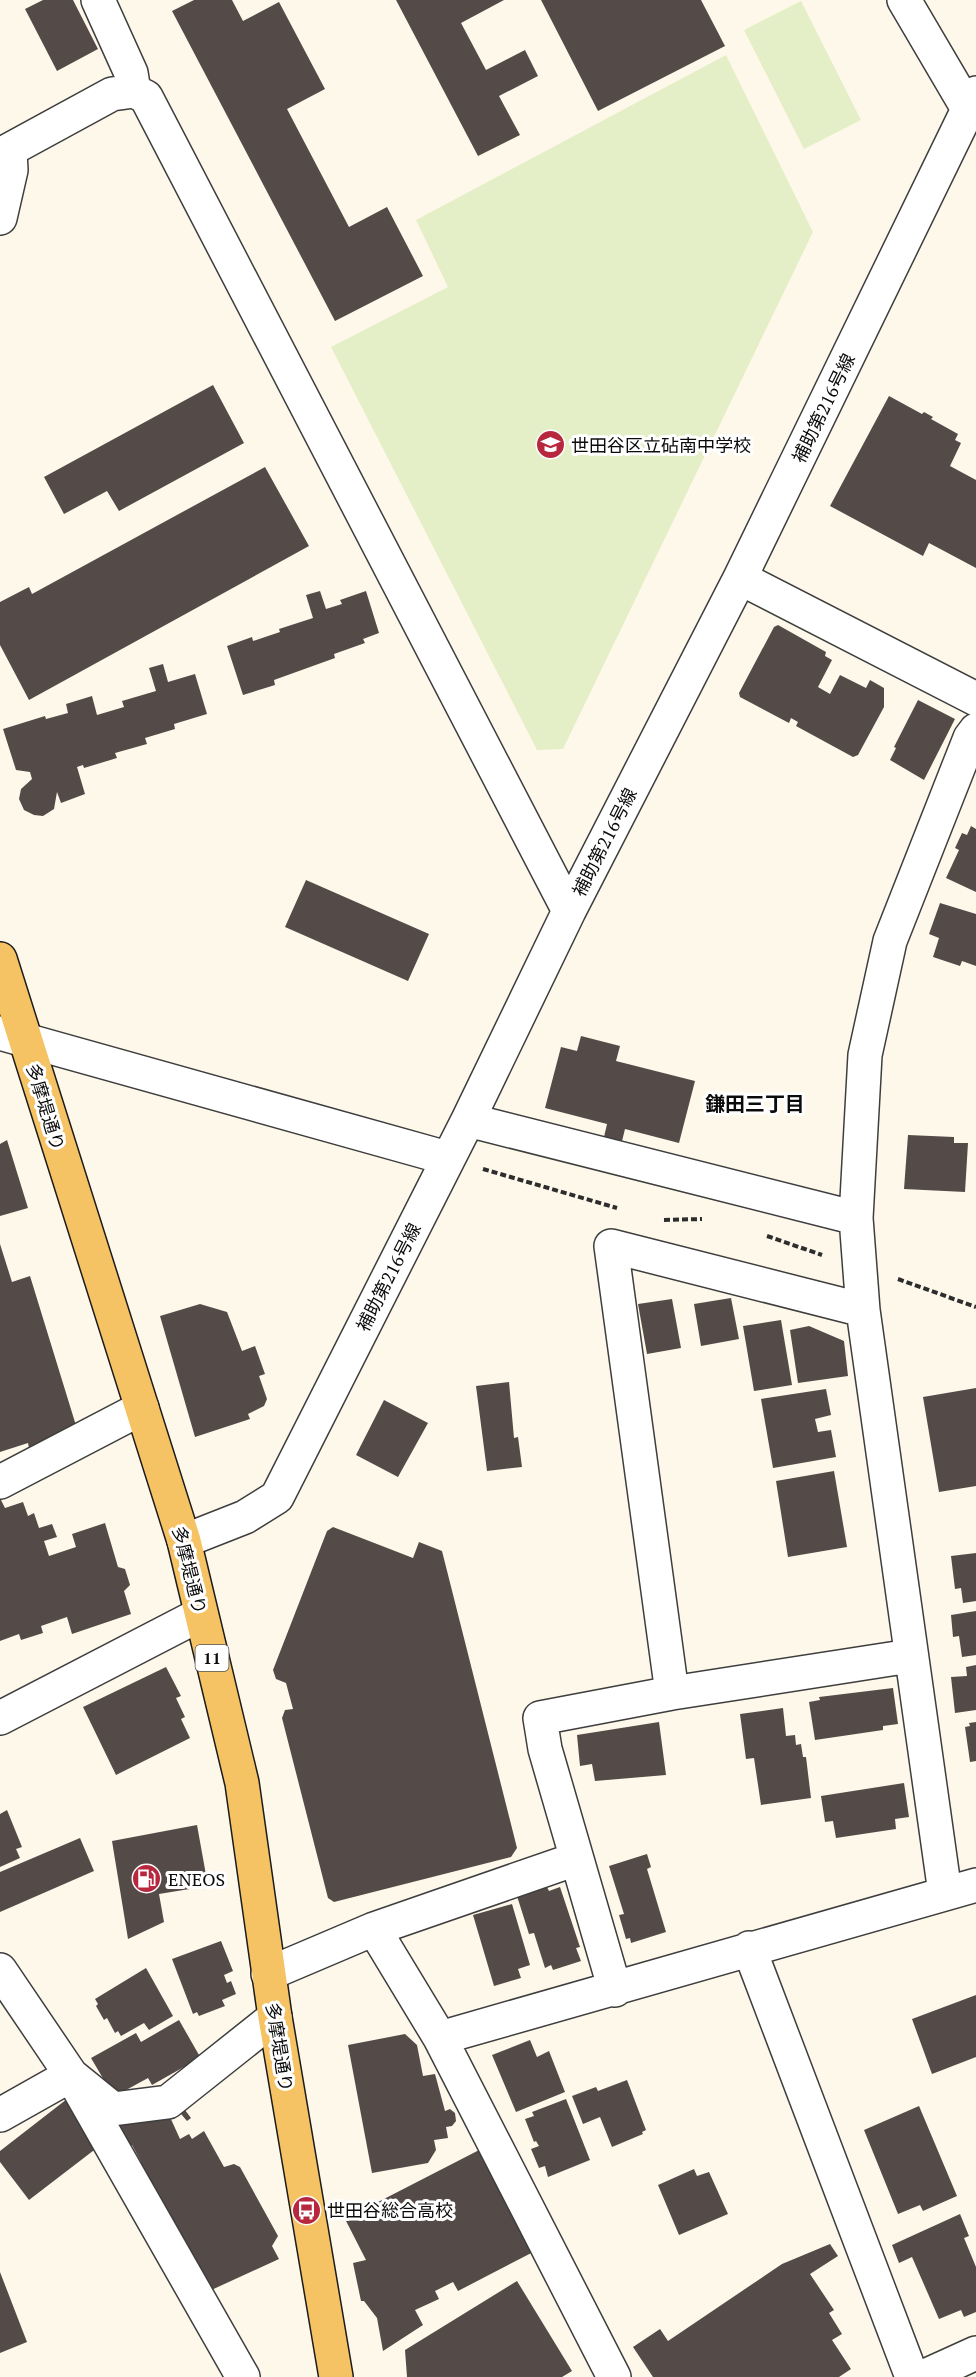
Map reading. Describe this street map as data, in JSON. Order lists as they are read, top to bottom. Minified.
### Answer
{"streets":{"main road":["多摩堤通り","11"],"street":["補助第216号線"]},"crossings":[["補助第216号線","多摩堤通り"]],"districts":["鎌田三丁目"],"places":{"school or university":["世田谷区立砧南中学校"],"fuel station":["ENEOS"],"bus stop":["世田谷総合高校"]}}
